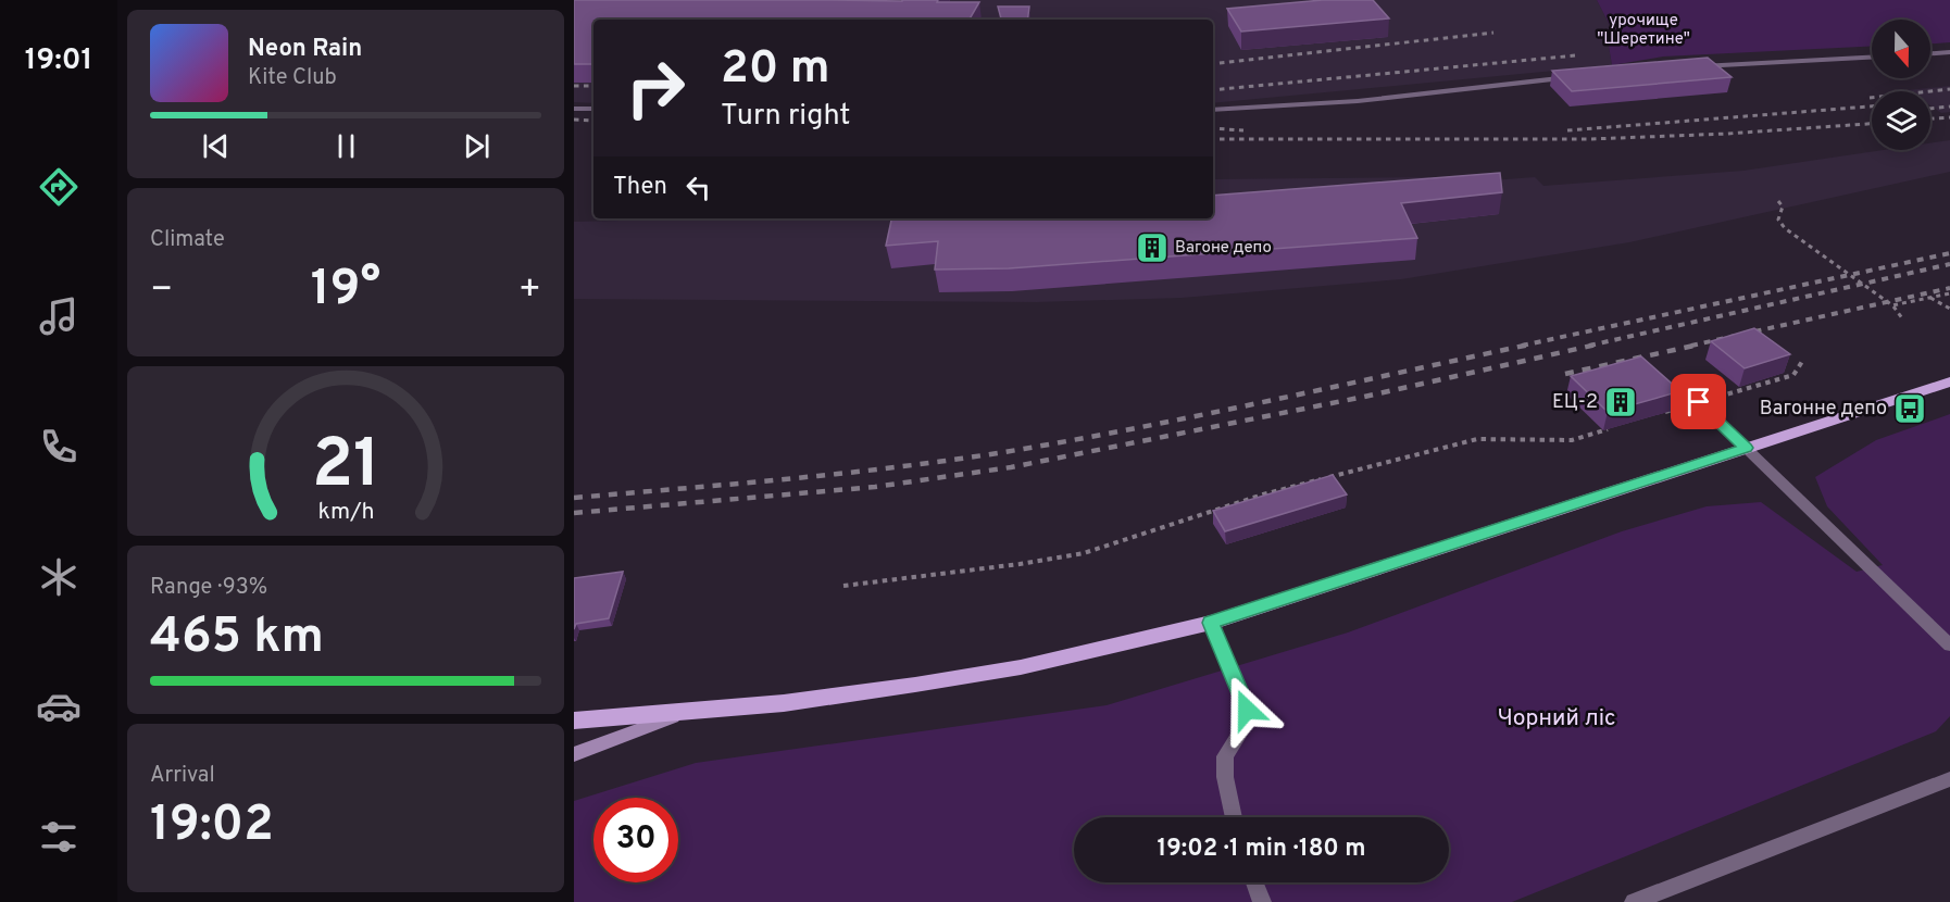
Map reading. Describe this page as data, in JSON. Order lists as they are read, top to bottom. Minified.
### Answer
{"parks":["урочище \"Шеретине\"","Чорний ліс"],"places":{"building":["Вагоне депо","ЕЦ-2"],"bus stop":["Вагонне депо"]},"north":"bottom","page":{"tabs":"19:01","turn":["20 m","Turn right"],"song":["Neon Rain","Kite Club"],"then":"Then","tile":["Climate",["Range · 93%","465 km"],["Arrival","19:02"]],"heat":["−","19°","+"],"limit":"30","trip":"19:02 · 1 min · 180 m","gauge":["21","km/h"]}}
